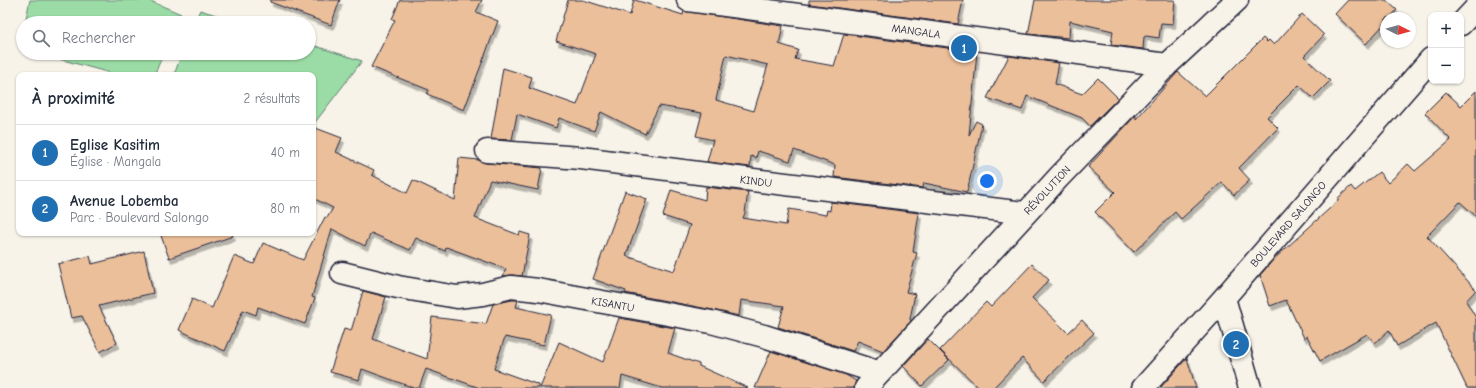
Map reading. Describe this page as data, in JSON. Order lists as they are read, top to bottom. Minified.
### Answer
{"streets":{"street":["MANGALA","KINDU","RÉVOLUTION","BOULEVARD SALONGO","KISANTU"]},"crossings":[["MANGALA","RÉVOLUTION"],["KINDU","RÉVOLUTION"],["RÉVOLUTION","KISANTU"]],"north":"right","page":{"map_buttons":["+","−"],"search":"Rechercher","pins":["1","2"],"heading":["À proximité","2 résultats"],"list":[{"mark":"1","name":"Eglise Kasitim","note":"Église · Mangala","value":"40 m"},{"mark":"2","name":"Avenue Lobemba","note":"Parc · Boulevard Salongo","value":"80 m"}]}}
